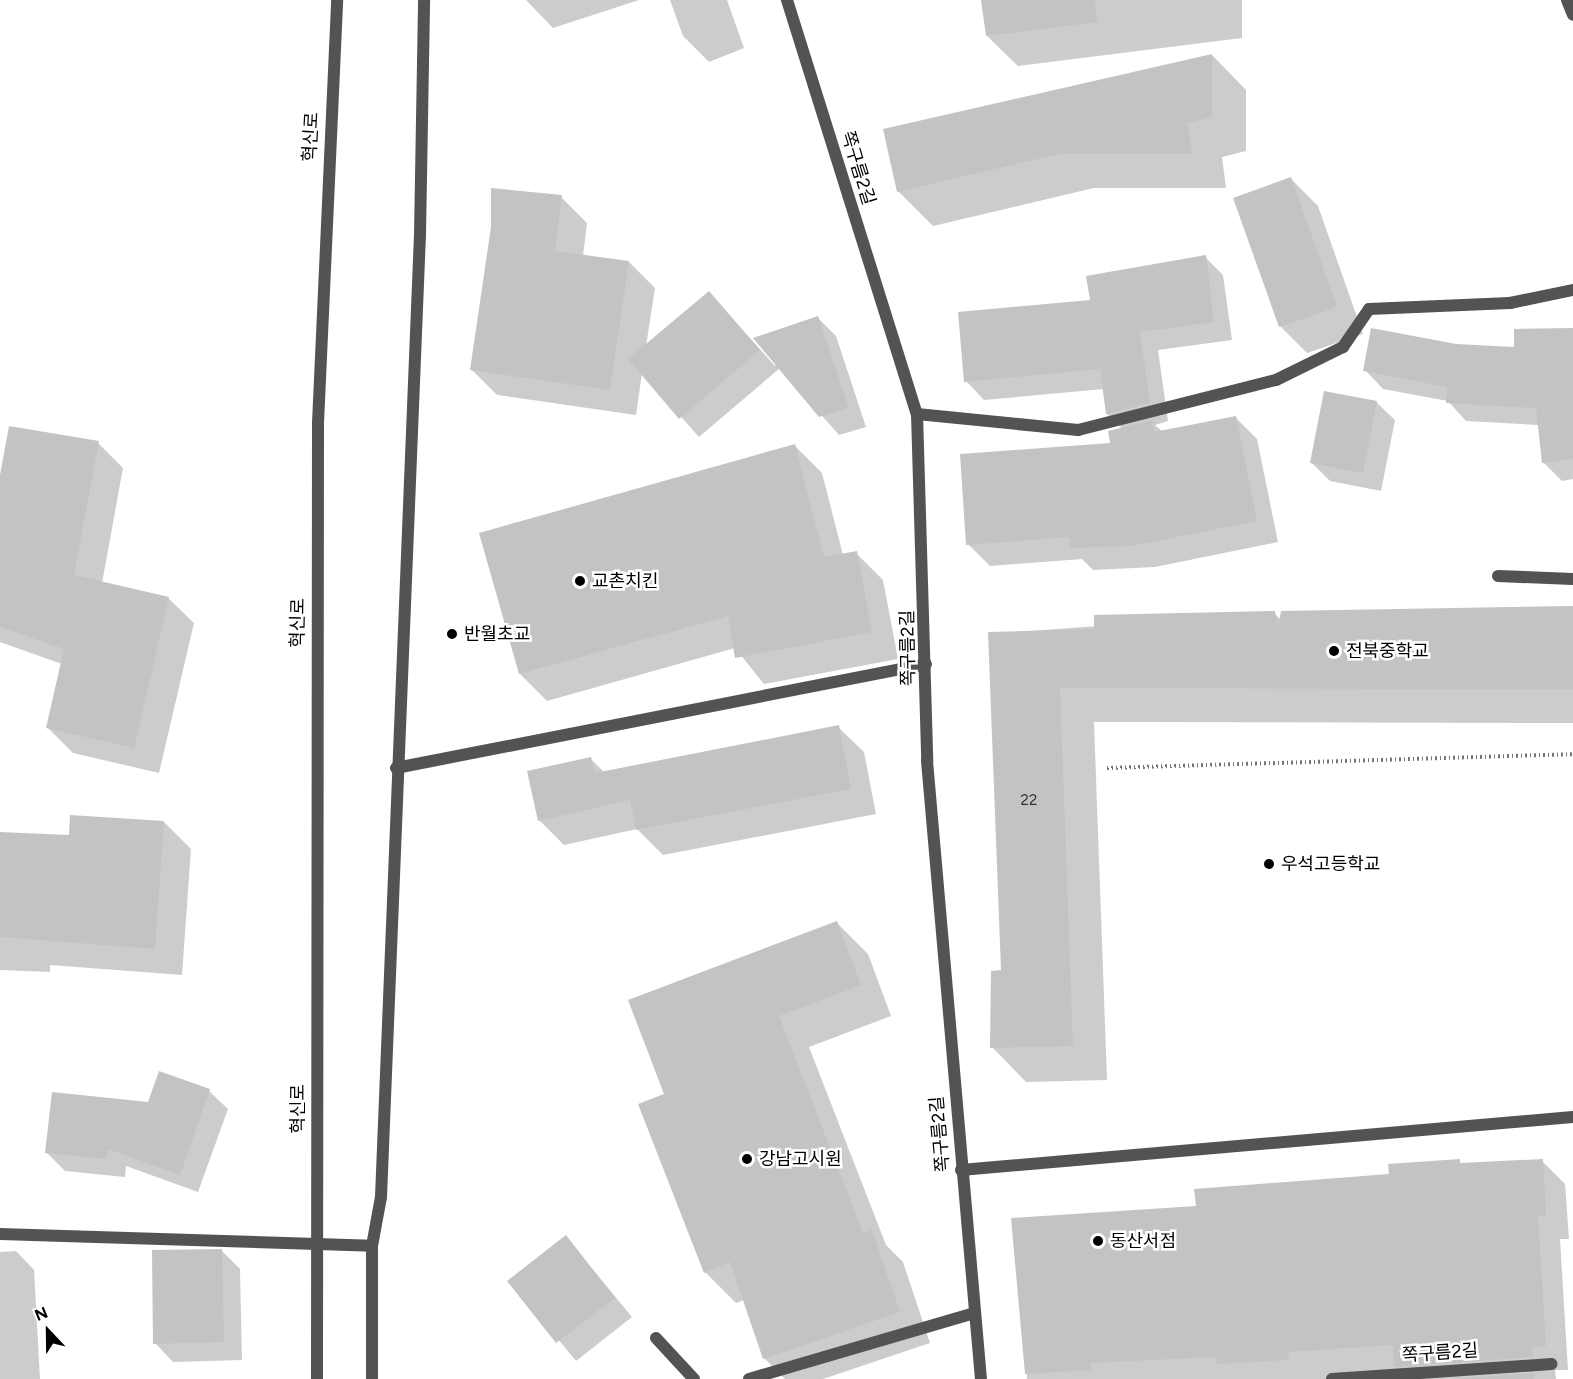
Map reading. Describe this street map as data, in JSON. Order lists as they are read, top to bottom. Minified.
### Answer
{"streets":{"street":["혁신로","쪽구름2길"]},"places":["교촌치킨","반월초교","전북중학교","우석고등학교","강남고시원","동산서점"],"house_numbers":["22"],"north":"top"}
